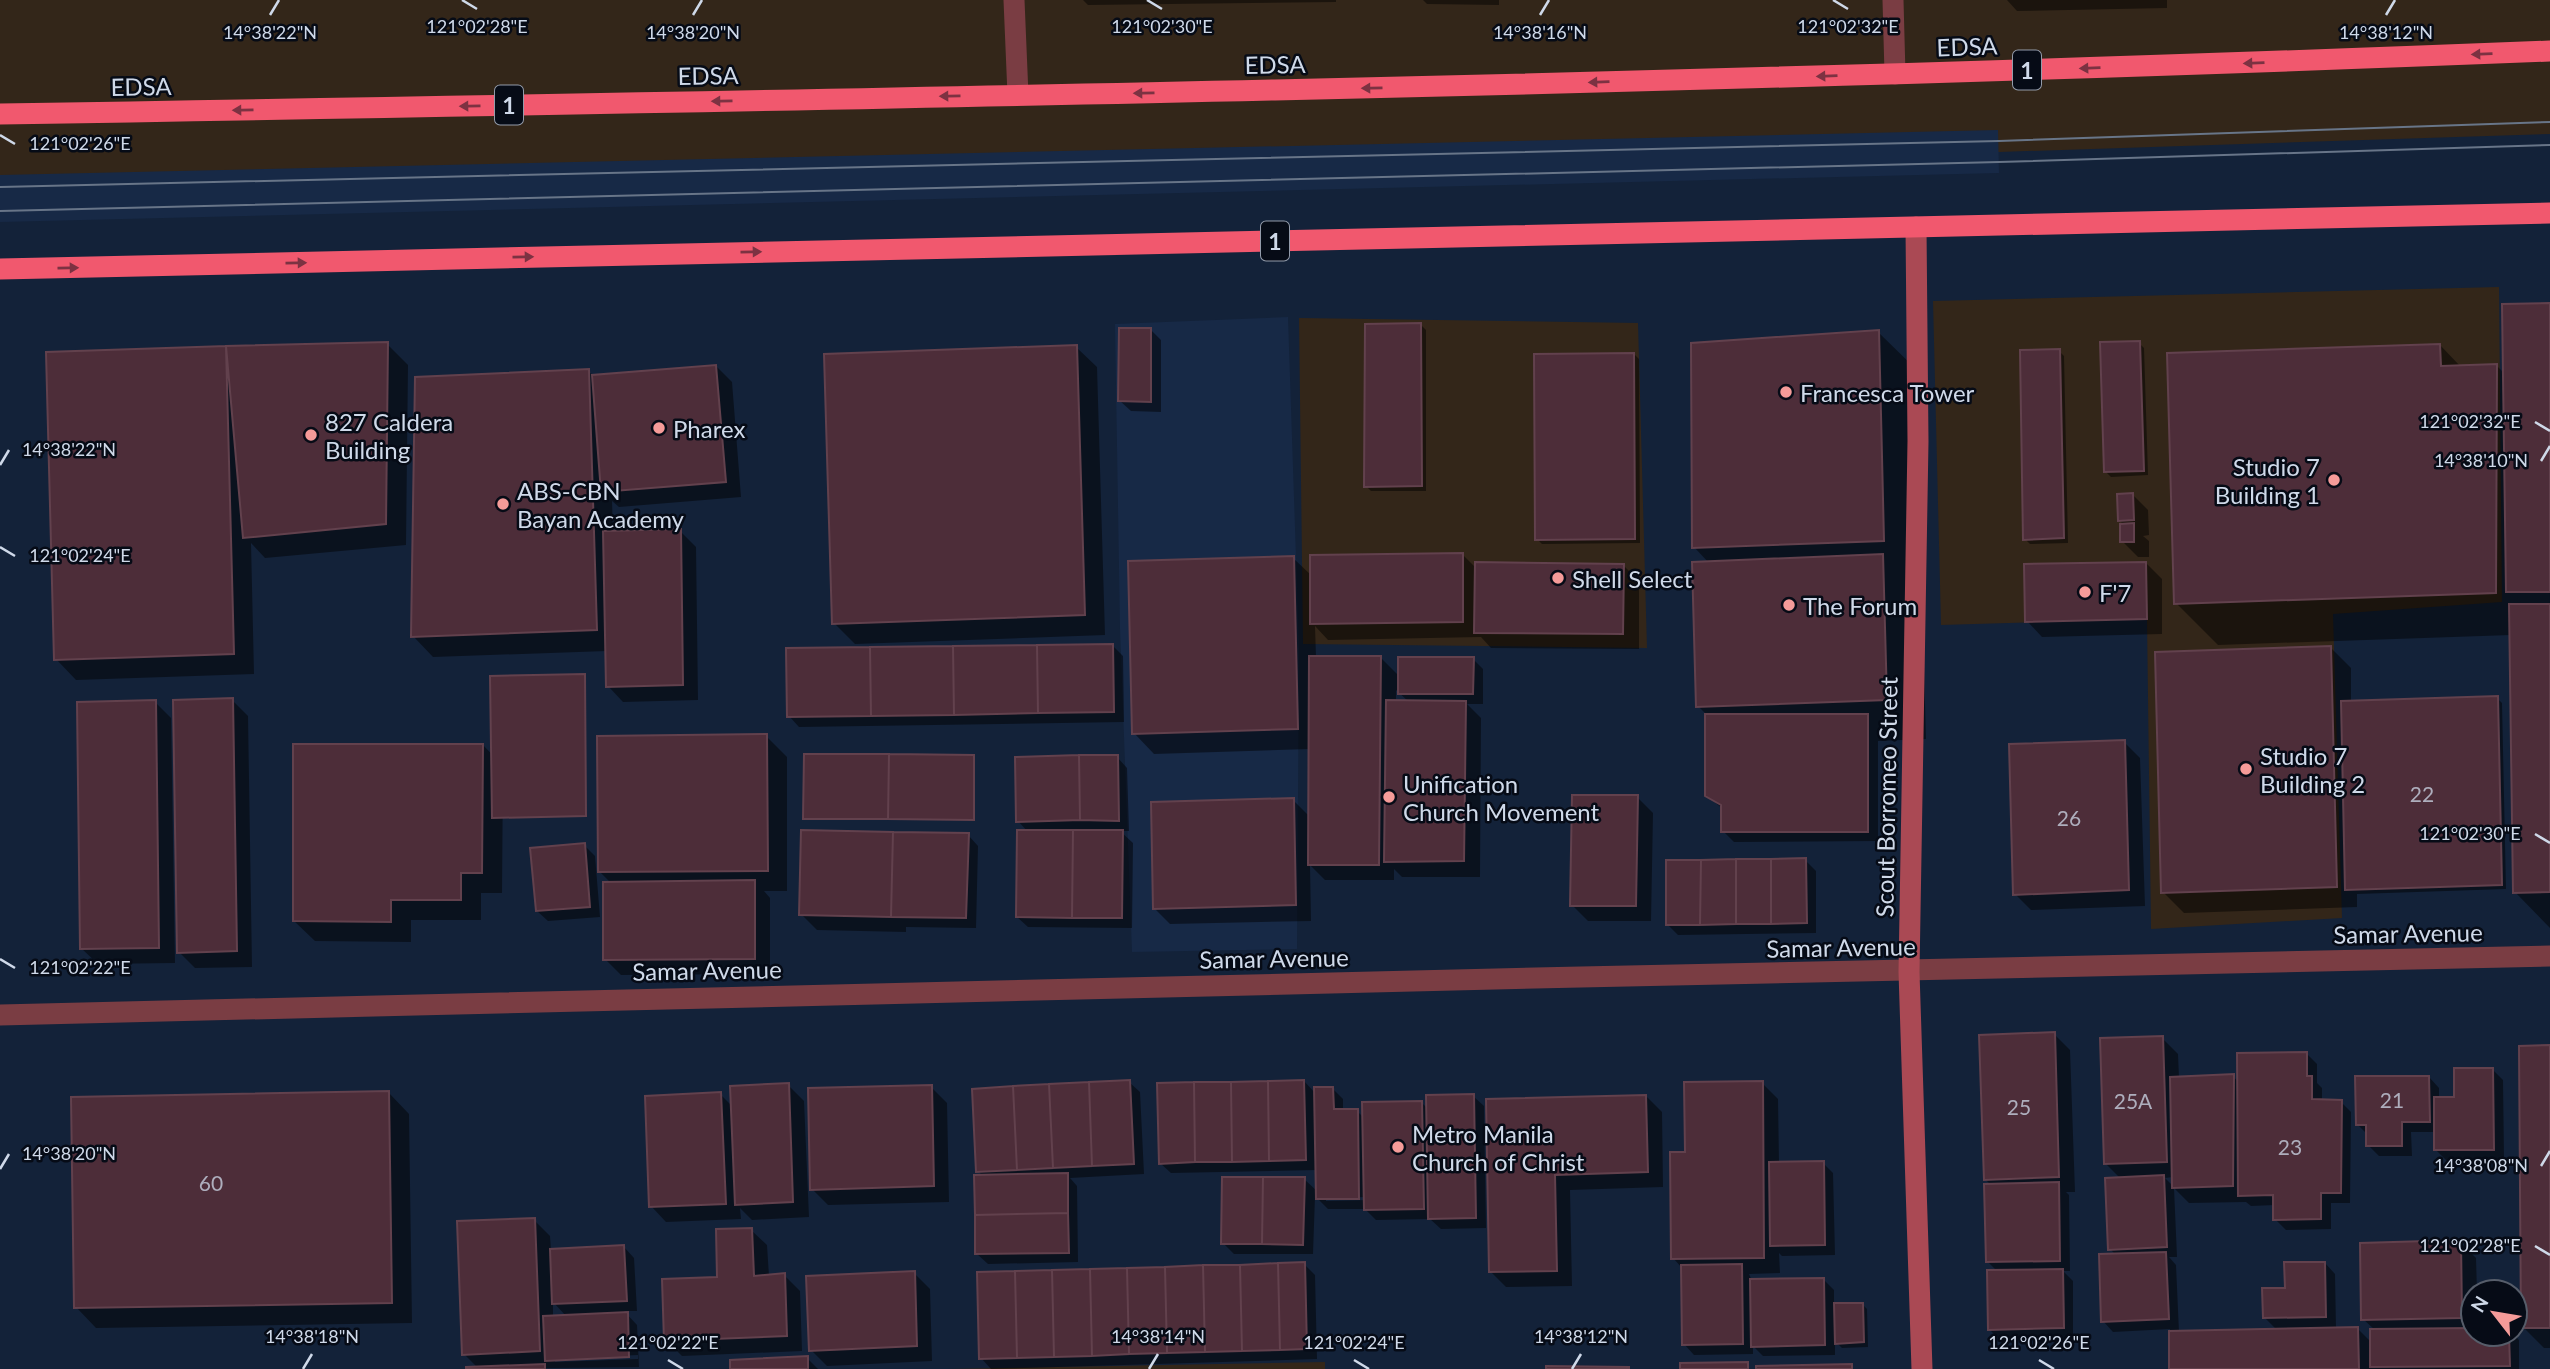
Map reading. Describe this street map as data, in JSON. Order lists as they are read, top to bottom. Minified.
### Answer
{"streets":{"highway":["EDSA","1"],"street":["Scout Borromeo Street","Samar Avenue"]},"crossings":[["1","Scout Borromeo Street"],["Scout Borromeo Street","Samar Avenue"]],"places":["Francesca Tower","Pharex","827 Caldera Building","Studio 7 Building 1","ABS-CBN Bayan Academy","Shell Select","F'7","The Forum","Studio 7 Building 2","Unification Church Movement","Metro Manila Church of Christ"],"house_numbers":["22","26","21","25A","25","23","60"],"north":"top left","coordinates":["121°02'28\"E","121°02'30\"E","121°02'32\"E","14°38'16\"N","14°38'22\"N","14°38'20\"N","14°38'12\"N","121°02'26\"E","14°38'10\"N","121°02'24\"E","121°02'22\"E","14°38'08\"N","14°38'18\"N","14°38'14\"N"]}
